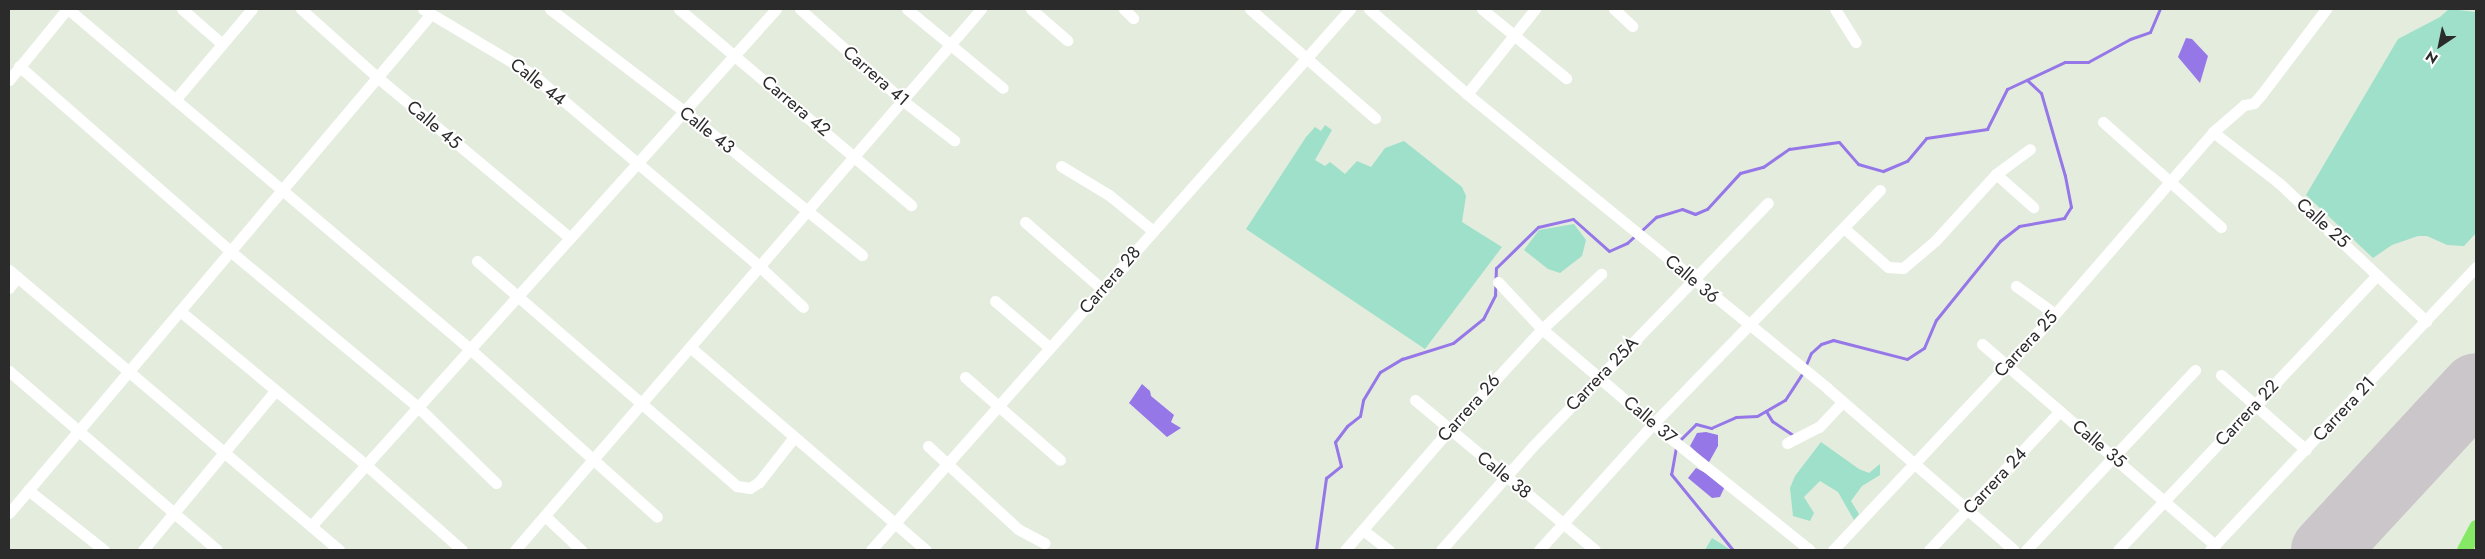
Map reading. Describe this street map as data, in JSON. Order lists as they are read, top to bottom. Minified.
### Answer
{"streets":{"street":["Carrera 41","Calle 44","Carrera 42","Calle 45","Calle 43","Calle 25","Calle 36","Carrera 28","Carrera 25","Carrera 25A","Carrera 26","Carrera 21","Carrera 22","Calle 37","Calle 35","Calle 38","Carrera 24"]},"crossings":[["Calle 25","Carrera 25"],["Calle 25","Carrera 21"],["Calle 25","Carrera 22"],["Calle 36","Carrera 25"],["Calle 36","Carrera 25A"],["Calle 36","Carrera 24"],["Carrera 25","Calle 35"],["Carrera 25A","Calle 37"],["Carrera 25A","Calle 38"],["Carrera 26","Calle 37"],["Carrera 26","Calle 38"],["Carrera 21","Calle 35"],["Carrera 22","Calle 35"],["Calle 35","Carrera 24"]],"north":"bottom left"}
